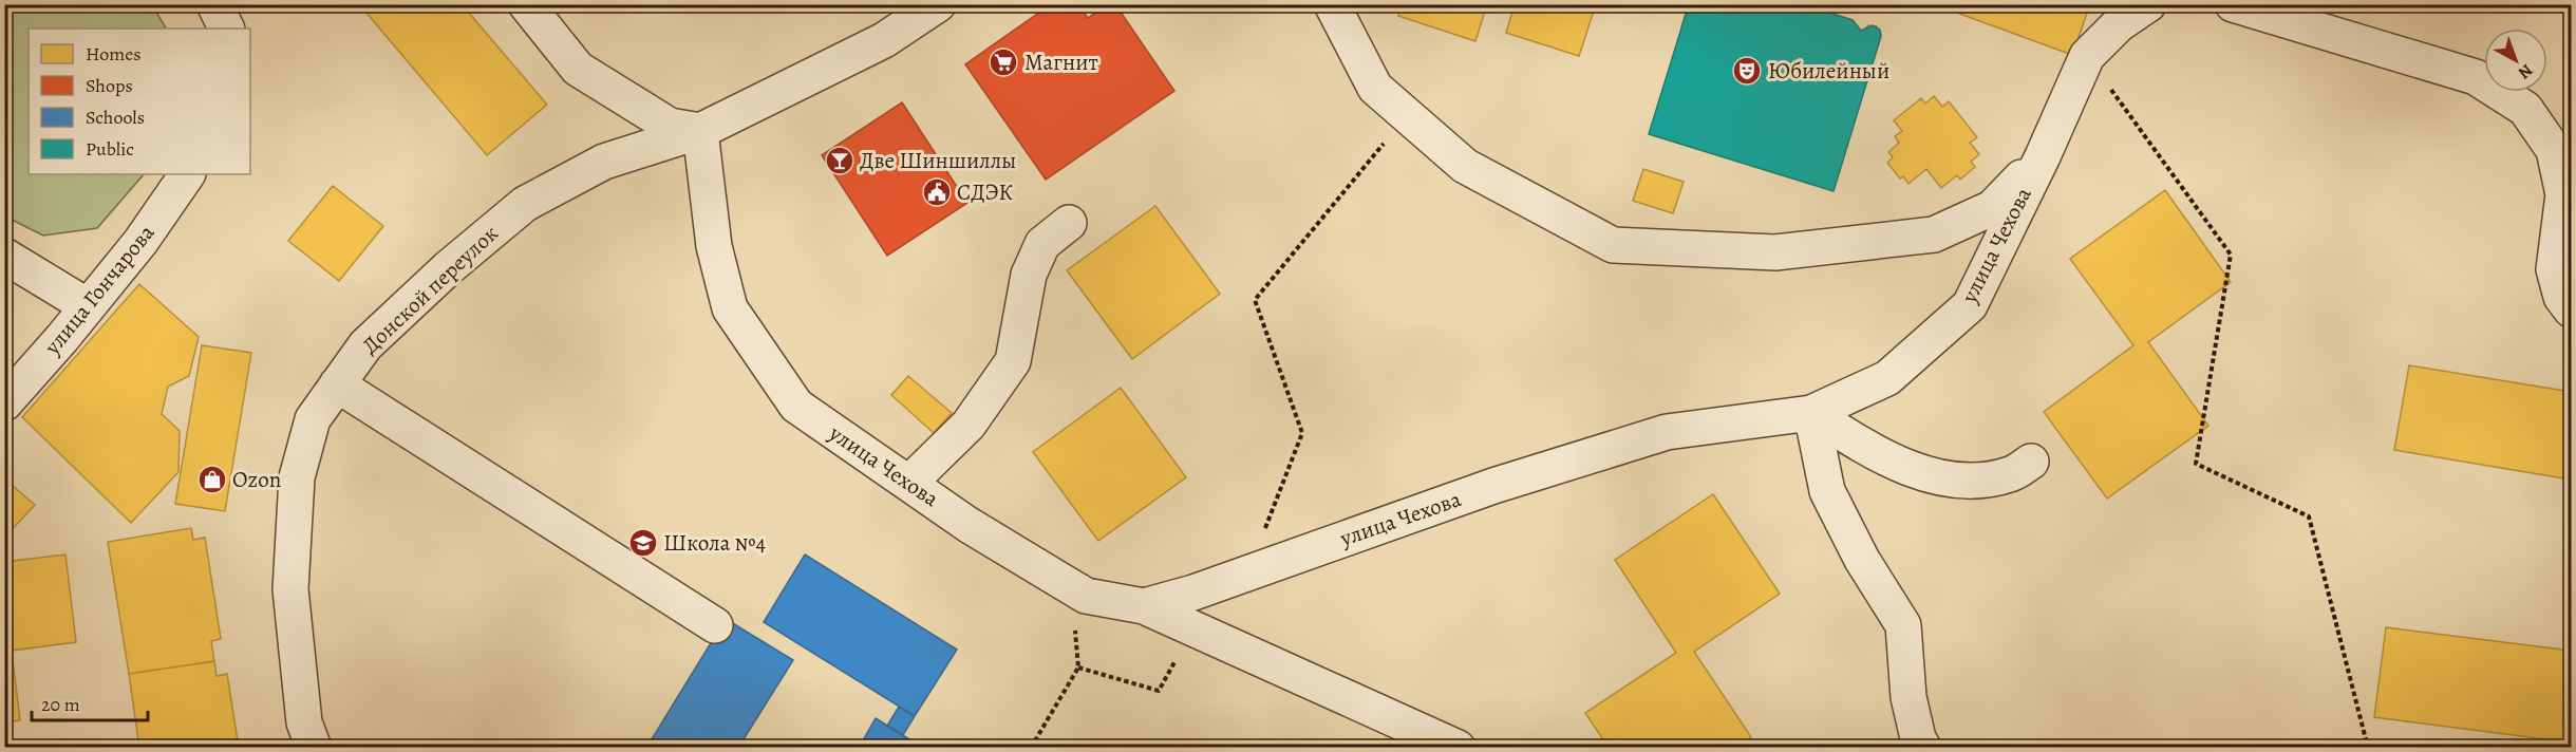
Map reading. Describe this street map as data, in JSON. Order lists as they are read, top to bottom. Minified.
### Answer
{"streets":{"street":["улица Чехова","улица Гончарова","Донской переулок"]},"crossings":[["улица Чехова","Донской переулок"]],"places":{"supermarket":["Магнит"],"theatre":["Юбилейный"],"bar":["Две Шиншиллы"],"public building":["СДЭК"],"shop":["Ozon"],"school or university":["Школа №4"]},"legend":["Homes","Shops","Schools","Public"],"scale_bar":"20 m","north":"bottom right"}
